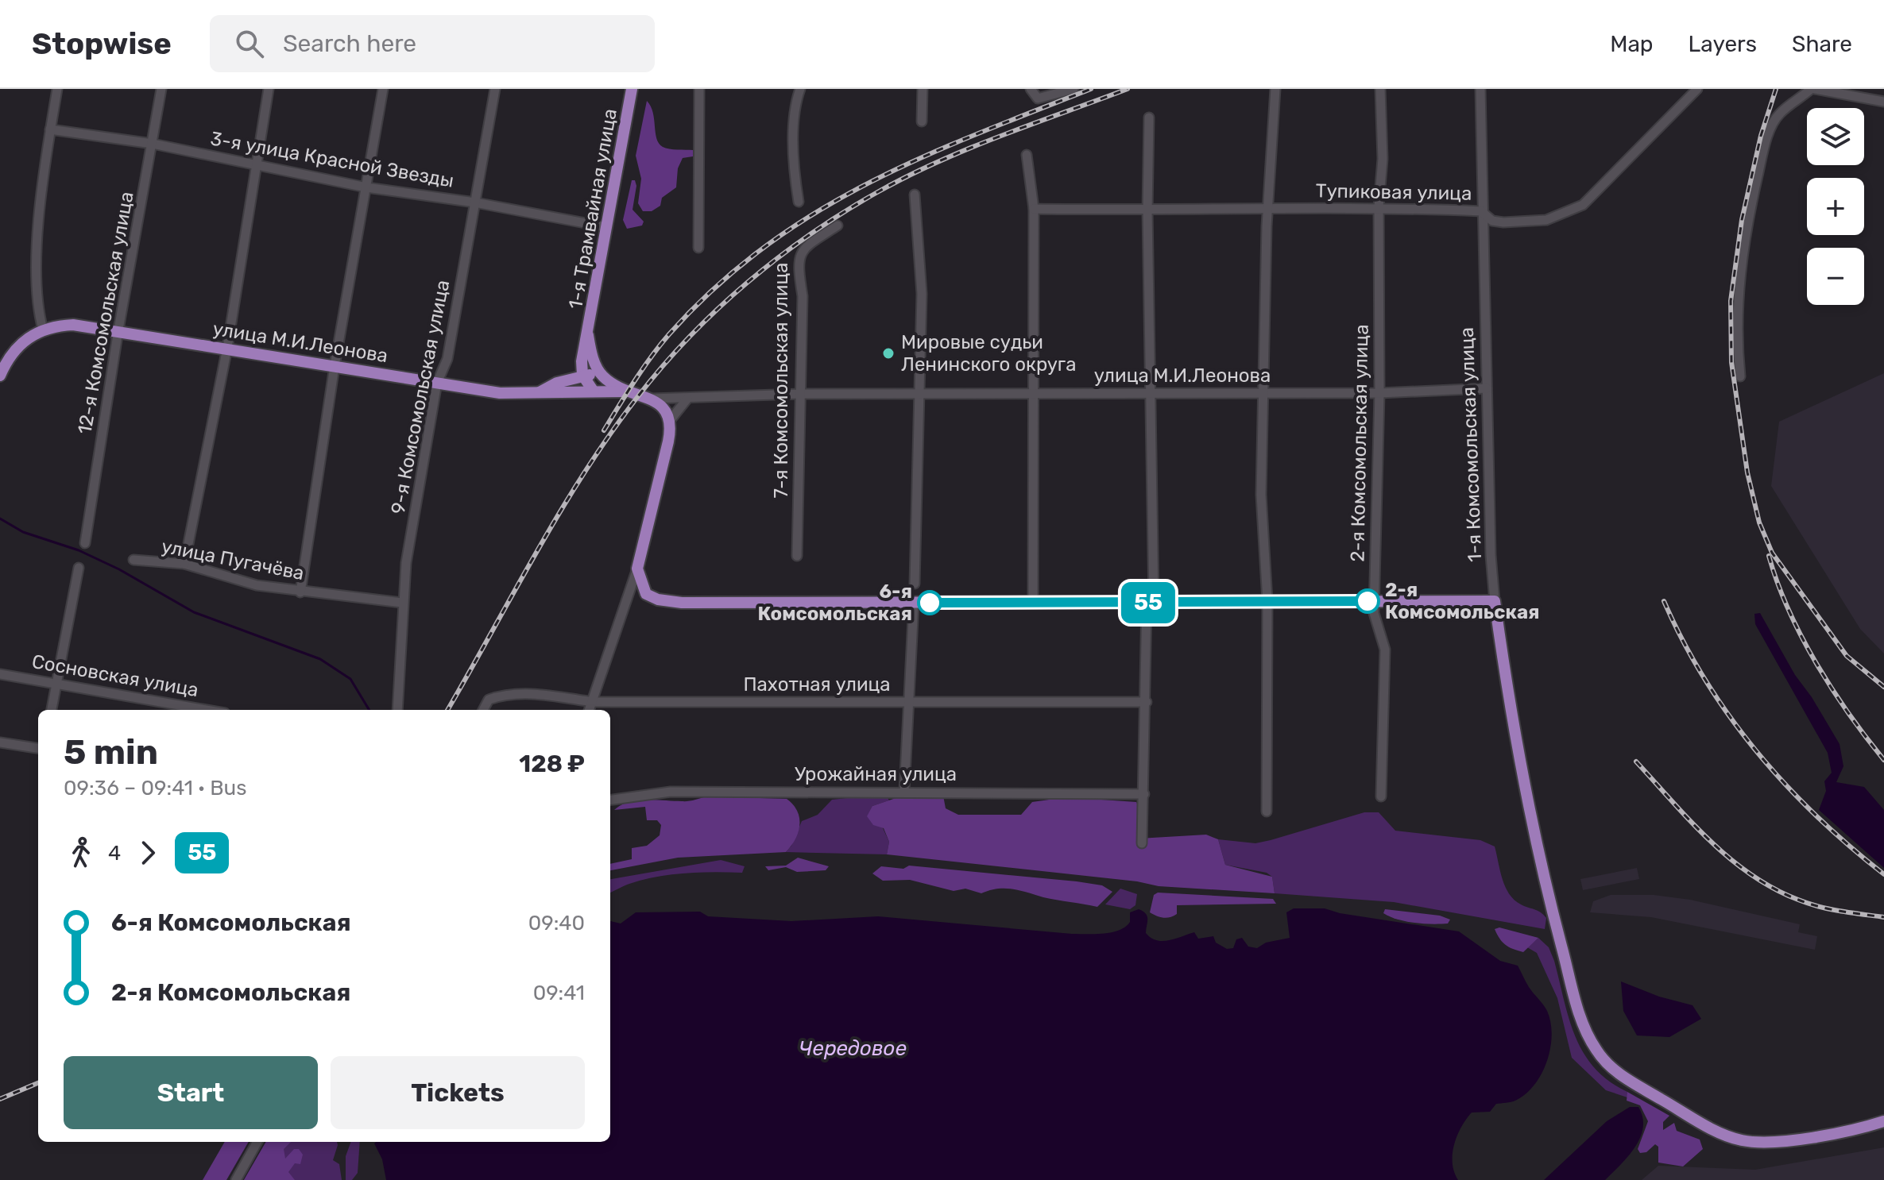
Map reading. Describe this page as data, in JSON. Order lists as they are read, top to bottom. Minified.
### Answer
{"streets":{"main road":["1-я Трамвайная улица","улица М.И.Леонова","1-я Комсомольская улица"],"street":["3-я улица Красной Звезды","Тупиковая улица","12-я Комсомольская улица","7-я Комсомольская улица","9-я Комсомольская улица","2-я Комсомольская улица","улица Пугачёва","Сосновская улица","Пахотная улица","Урожайная улица"]},"crossings":[["3-я улица Красной Звезды","1-я Трамвайная улица"],["3-я улица Красной Звезды","12-я Комсомольская улица"],["3-я улица Красной Звезды","9-я Комсомольская улица"],["Тупиковая улица","2-я Комсомольская улица"],["Тупиковая улица","1-я Комсомольская улица"],["12-я Комсомольская улица","улица М.И.Леонова"],["улица М.И.Леонова","7-я Комсомольская улица"],["улица М.И.Леонова","9-я Комсомольская улица"],["улица М.И.Леонова","2-я Комсомольская улица"],["улица М.И.Леонова","1-я Комсомольская улица"],["9-я Комсомольская улица","улица Пугачёва"]],"water":["Чередовое"],"places":["Мировые судьи Ленинского округа","2-я Комсомольская","6-я Комсомольская"],"lines":["bus line 55"],"page":{"header":"Stopwise","search":"Search here","nav":["Map","Layers","Share"],"on_map":"55","map_buttons":["+","−"],"heading":["5 min","09:36 – 09:41 · Bus","128 ₽"],"legs":["4","55"],"list":[{"name":"6-я Комсомольская","value":"09:40"},{"name":"2-я Комсомольская","value":"09:41"}],"buttons":["Start","Tickets"]}}
